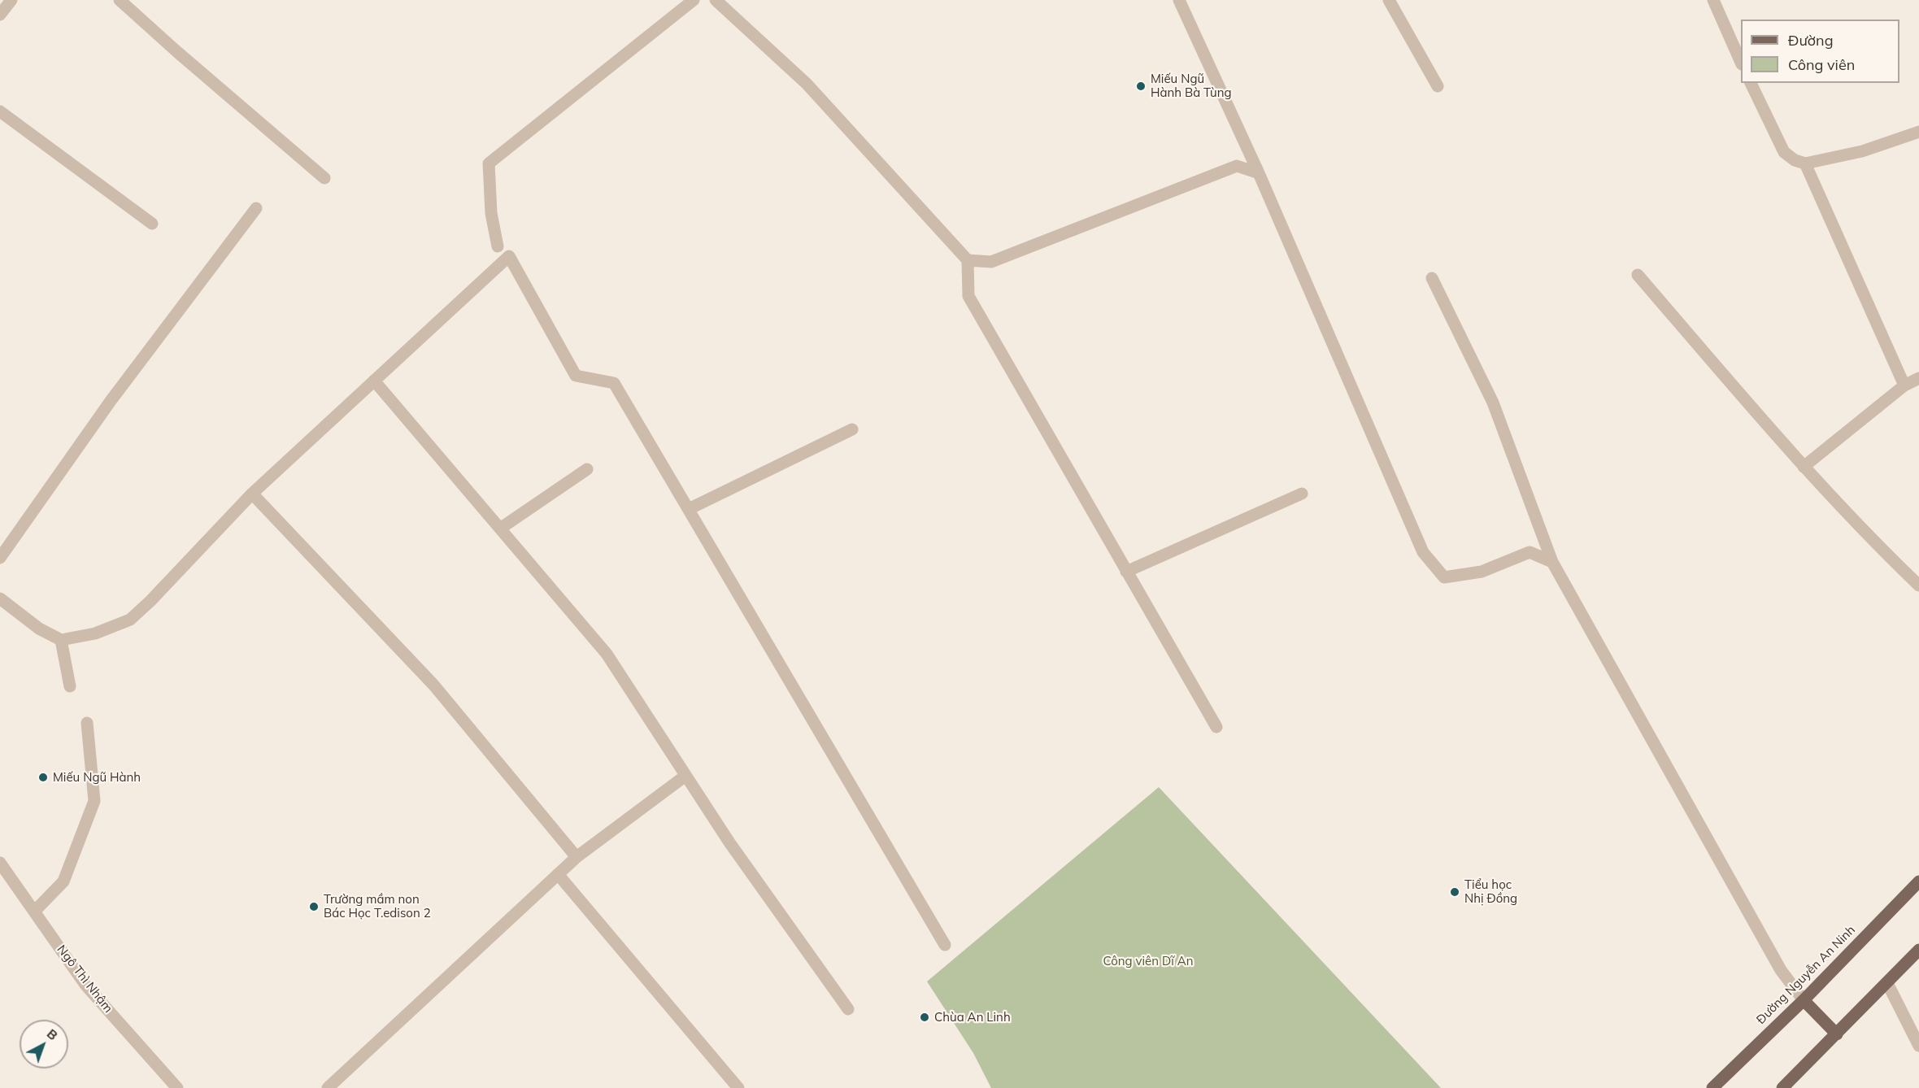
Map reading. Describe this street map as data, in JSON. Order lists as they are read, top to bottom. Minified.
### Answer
{"streets":{"main road":["Đường Nguyễn An Ninh"],"street":["Ngô Thì Nhậm"]},"parks":["Công viên Dĩ An"],"places":["Miếu Ngũ Hành Bà Tùng","Miếu Ngũ Hành","Tiểu học Nhị Đồng","Trường mầm non Bác Học T.edison 2","Chùa An Linh"],"legend":["Đường","Công viên"],"north":"top right"}
